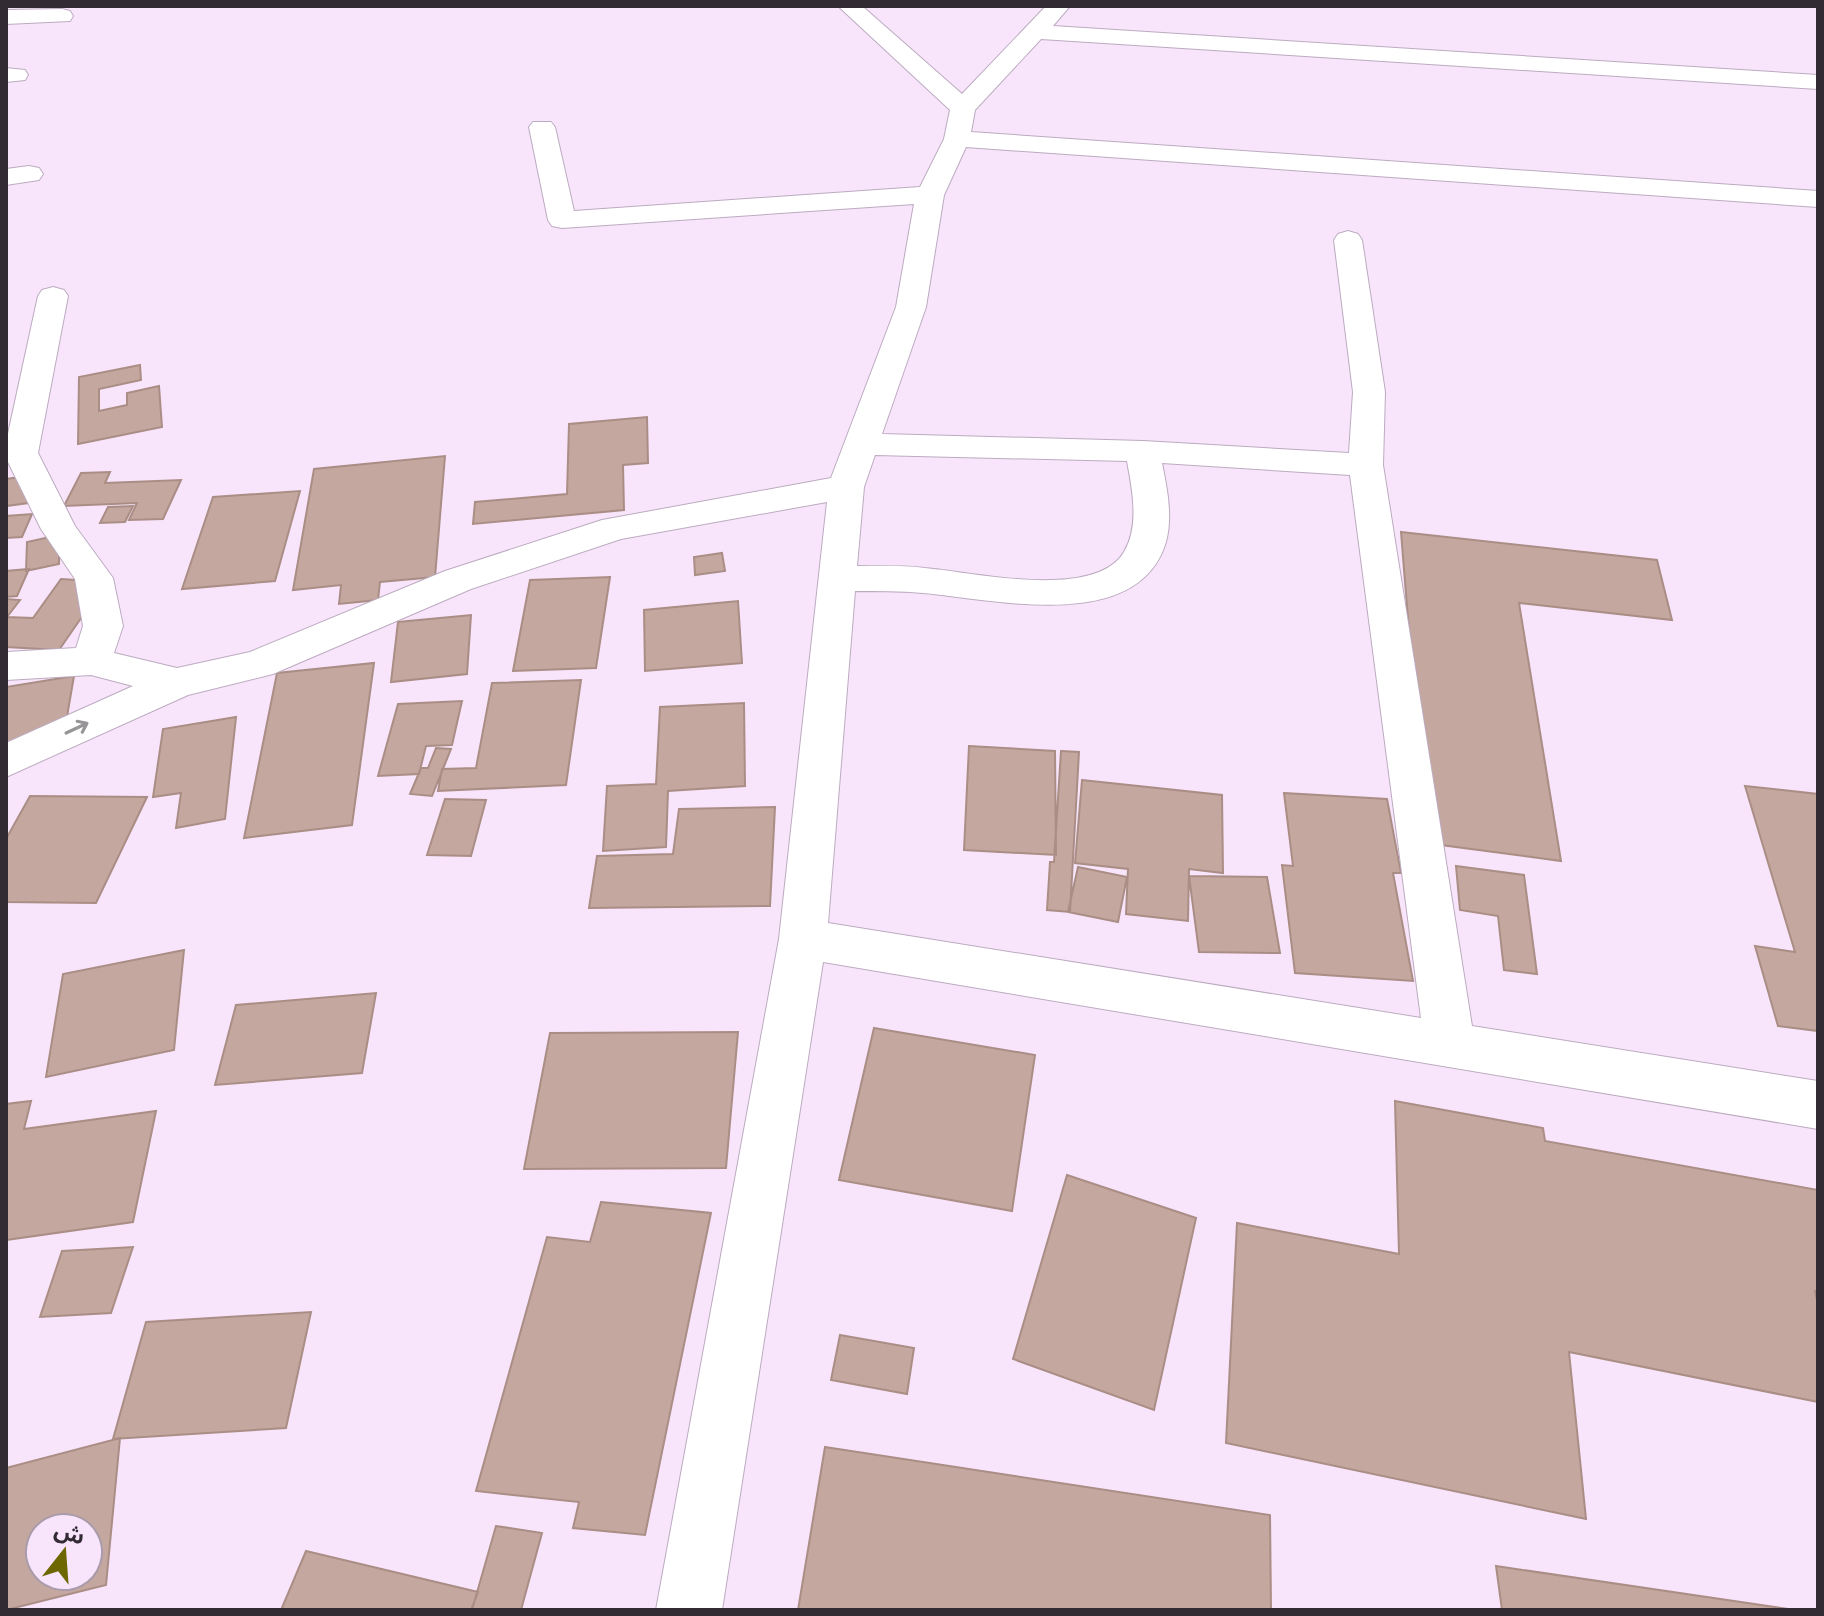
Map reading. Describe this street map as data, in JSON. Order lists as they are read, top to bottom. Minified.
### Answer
{"north":"top"}
